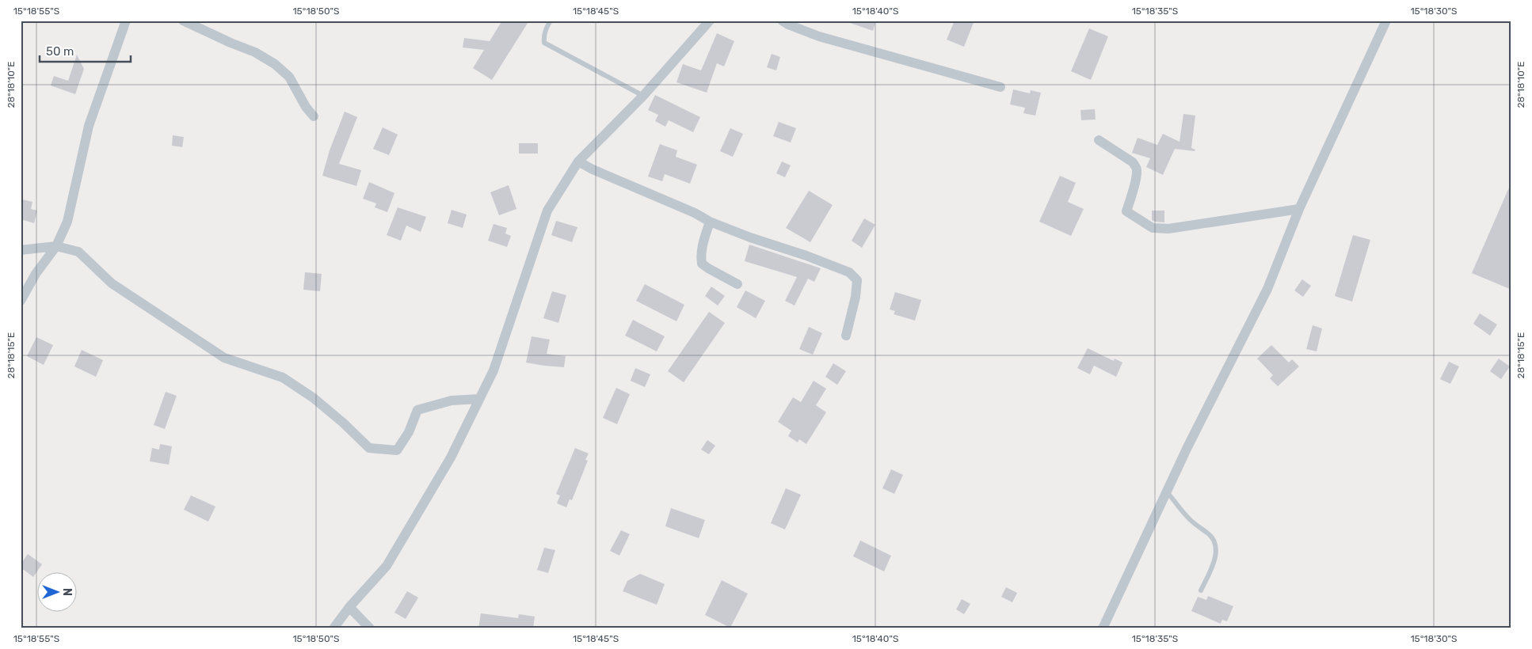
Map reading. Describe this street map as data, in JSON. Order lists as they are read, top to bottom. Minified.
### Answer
{"scale_bar":"50 m","north":"right","coordinates":["15°18'55\"S","15°18'50\"S","15°18'45\"S","15°18'40\"S","15°18'35\"S","15°18'30\"S","28°18'10\"E","28°18'15\"E"]}
